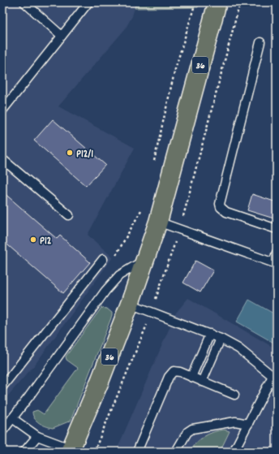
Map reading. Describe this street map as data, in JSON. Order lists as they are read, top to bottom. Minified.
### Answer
{"streets":{"main road":["36"]},"places":["P12/1","P12"]}
